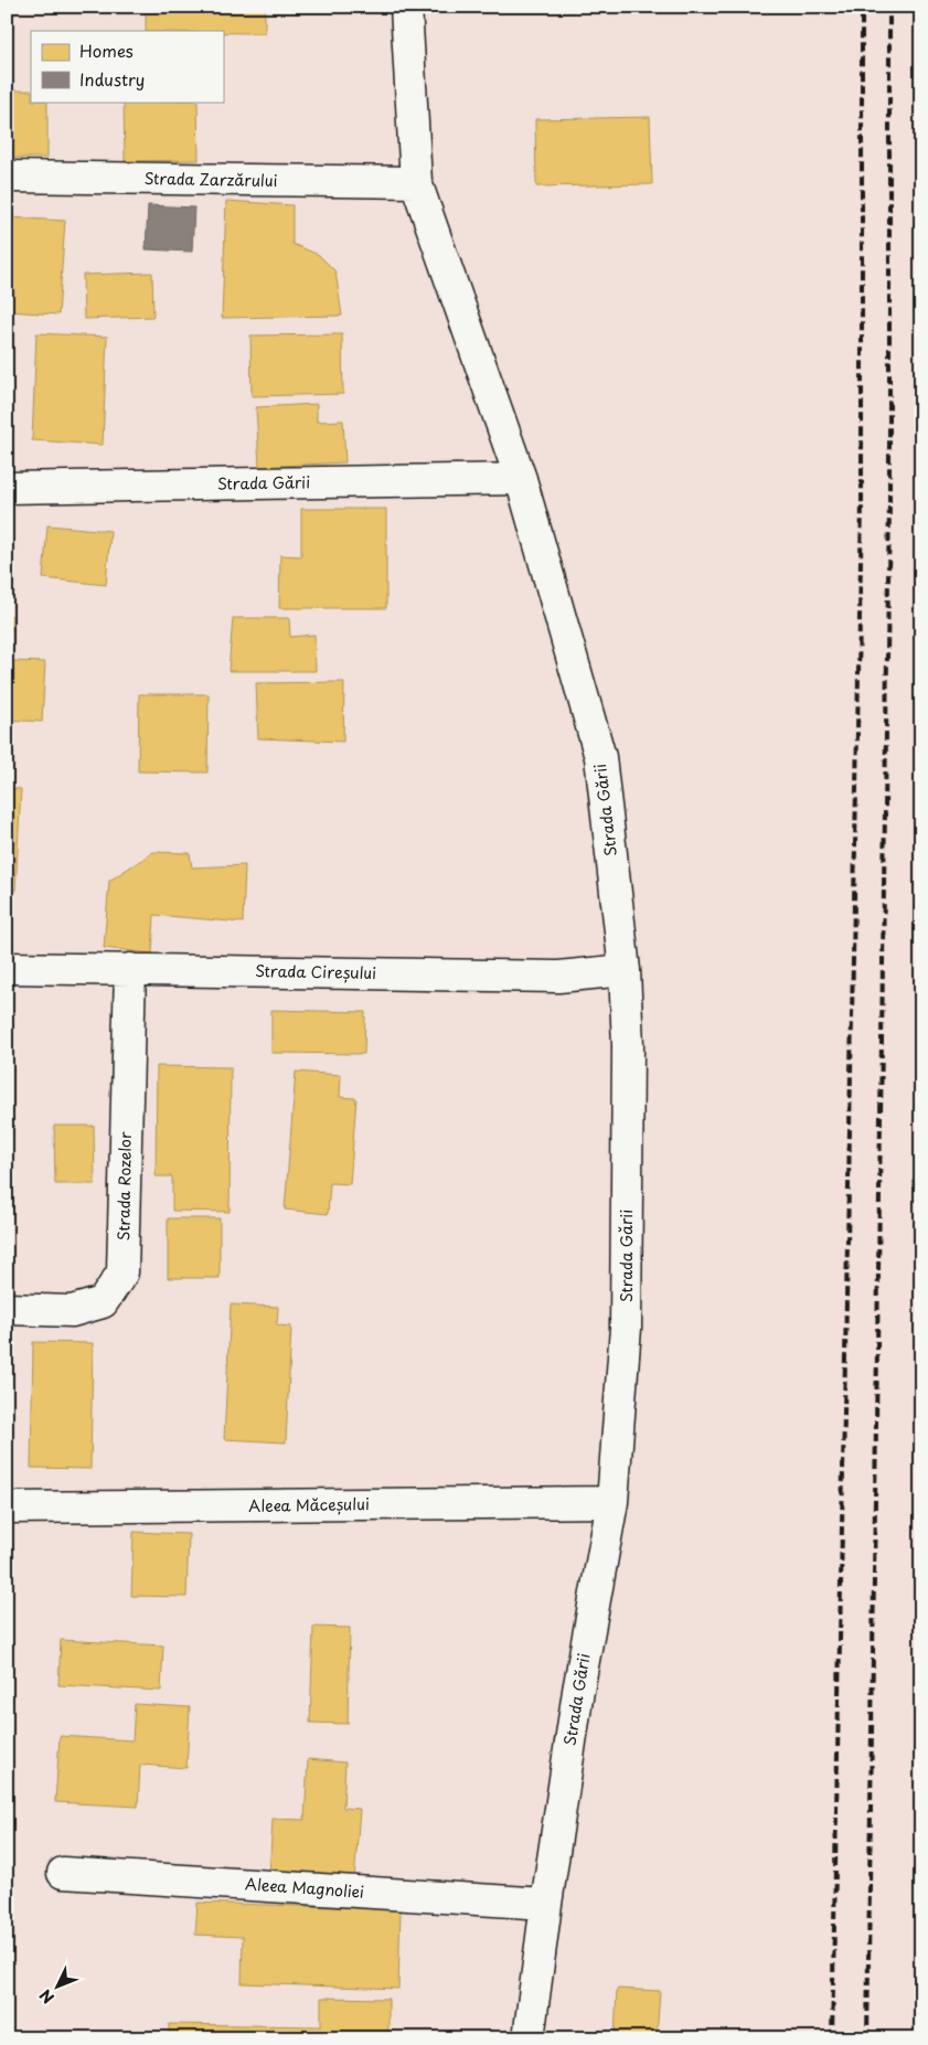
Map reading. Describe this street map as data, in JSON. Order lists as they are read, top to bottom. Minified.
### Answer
{"streets":{"street":["Strada Zarzărului","Strada Gării","Strada Cireșului","Strada Rozelor","Aleea Măceșului","Aleea Magnoliei"]},"crossings":[["Strada Zarzărului","Strada Gării"],["Strada Gării","Strada Cireșului"],["Strada Gării","Aleea Măceșului"],["Strada Gării","Aleea Magnoliei"],["Strada Cireșului","Strada Rozelor"]],"legend":["Homes","Industry"],"north":"bottom left"}
